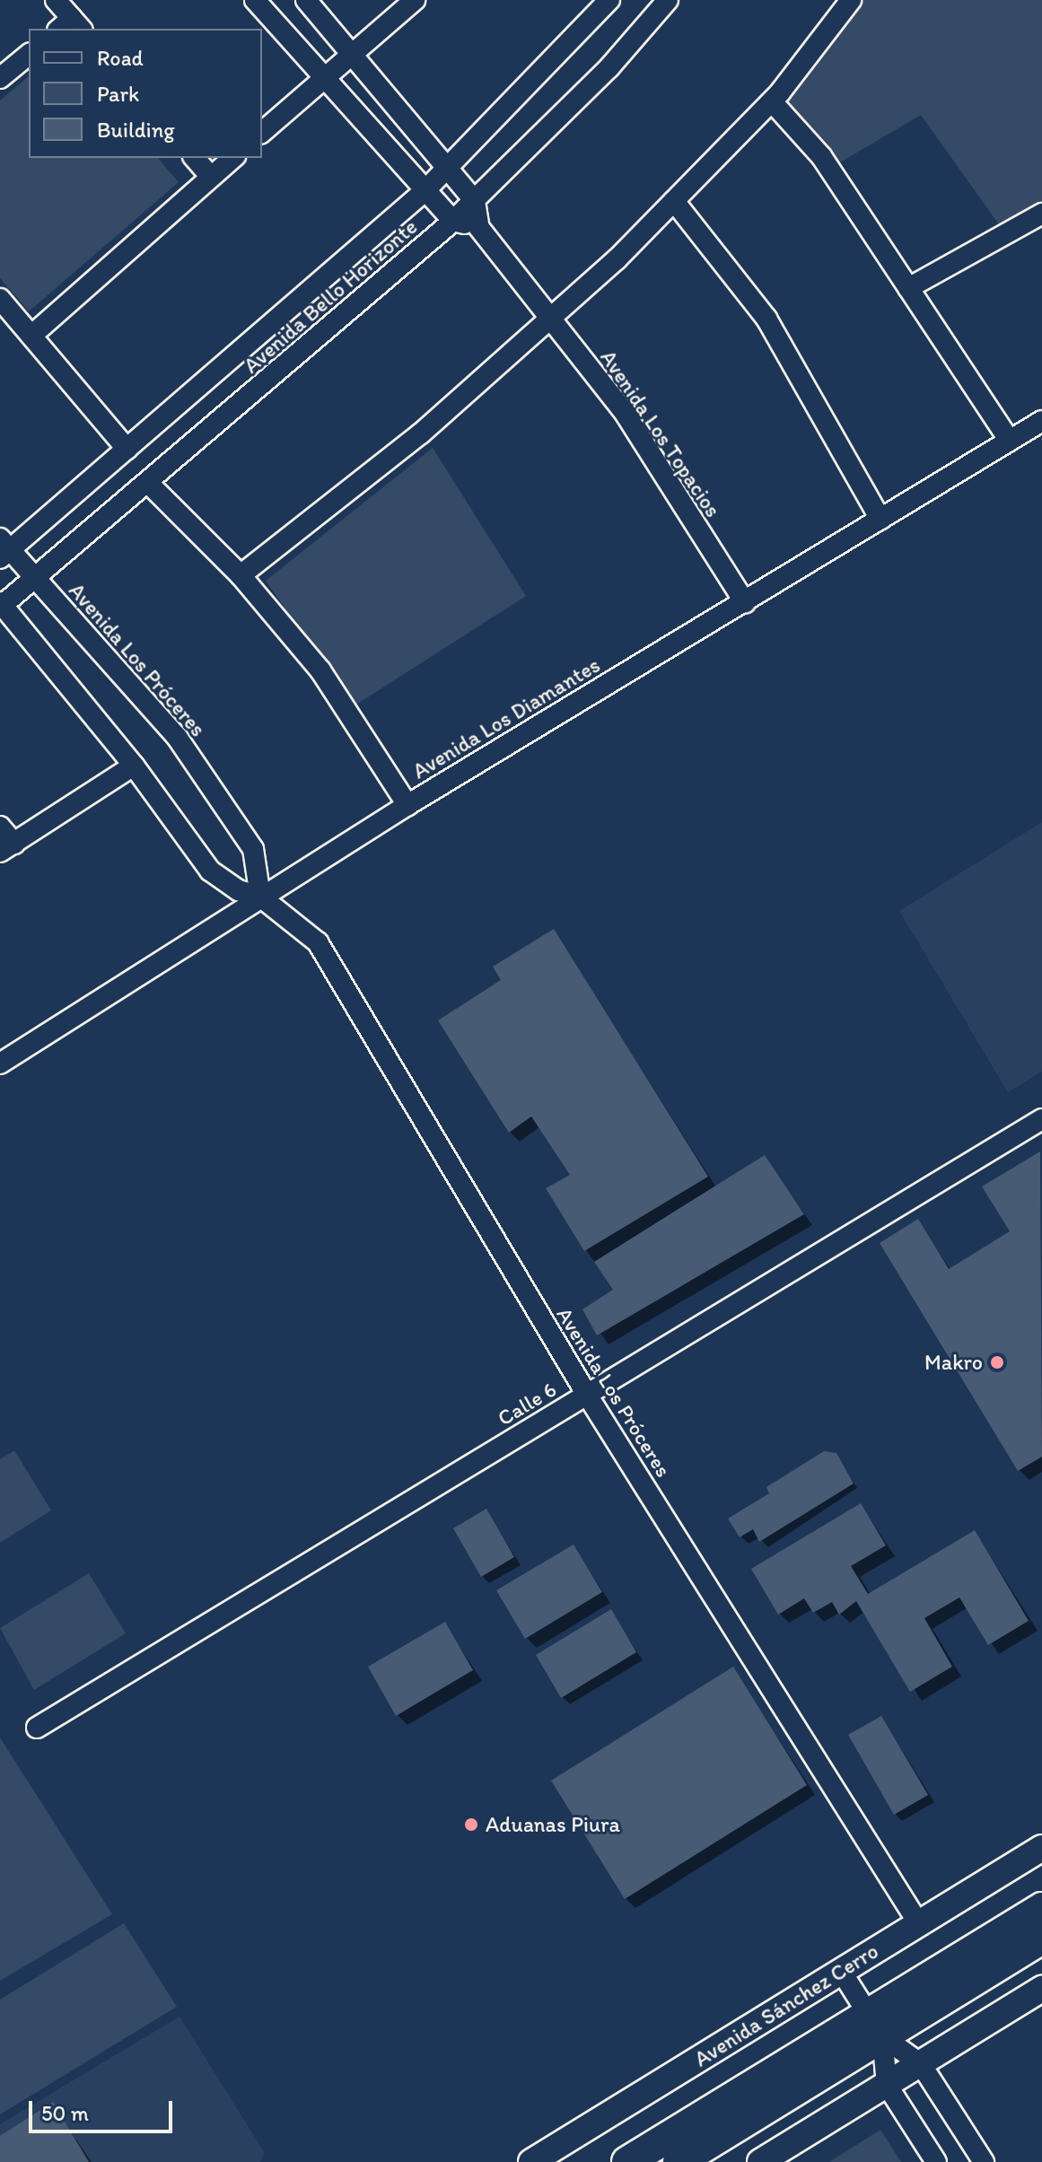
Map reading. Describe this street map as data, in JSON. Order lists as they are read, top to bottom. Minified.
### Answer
{"streets":{"main road":["Avenida Sánchez Cerro"],"street":["Avenida Bello Horizonte","Avenida Los Topacios","Avenida Los Próceres","Avenida Los Diamantes","Calle 6"]},"crossings":[["Avenida Bello Horizonte","Avenida Los Topacios"],["Avenida Bello Horizonte","Avenida Los Próceres"],["Avenida Los Topacios","Avenida Los Diamantes"],["Avenida Los Próceres","Avenida Los Diamantes"],["Avenida Los Próceres","Calle 6"],["Avenida Los Próceres","Avenida Sánchez Cerro"]],"places":["Makro","Aduanas Piura"],"legend":["Road","Park","Building"],"scale_bar":"50 m"}
